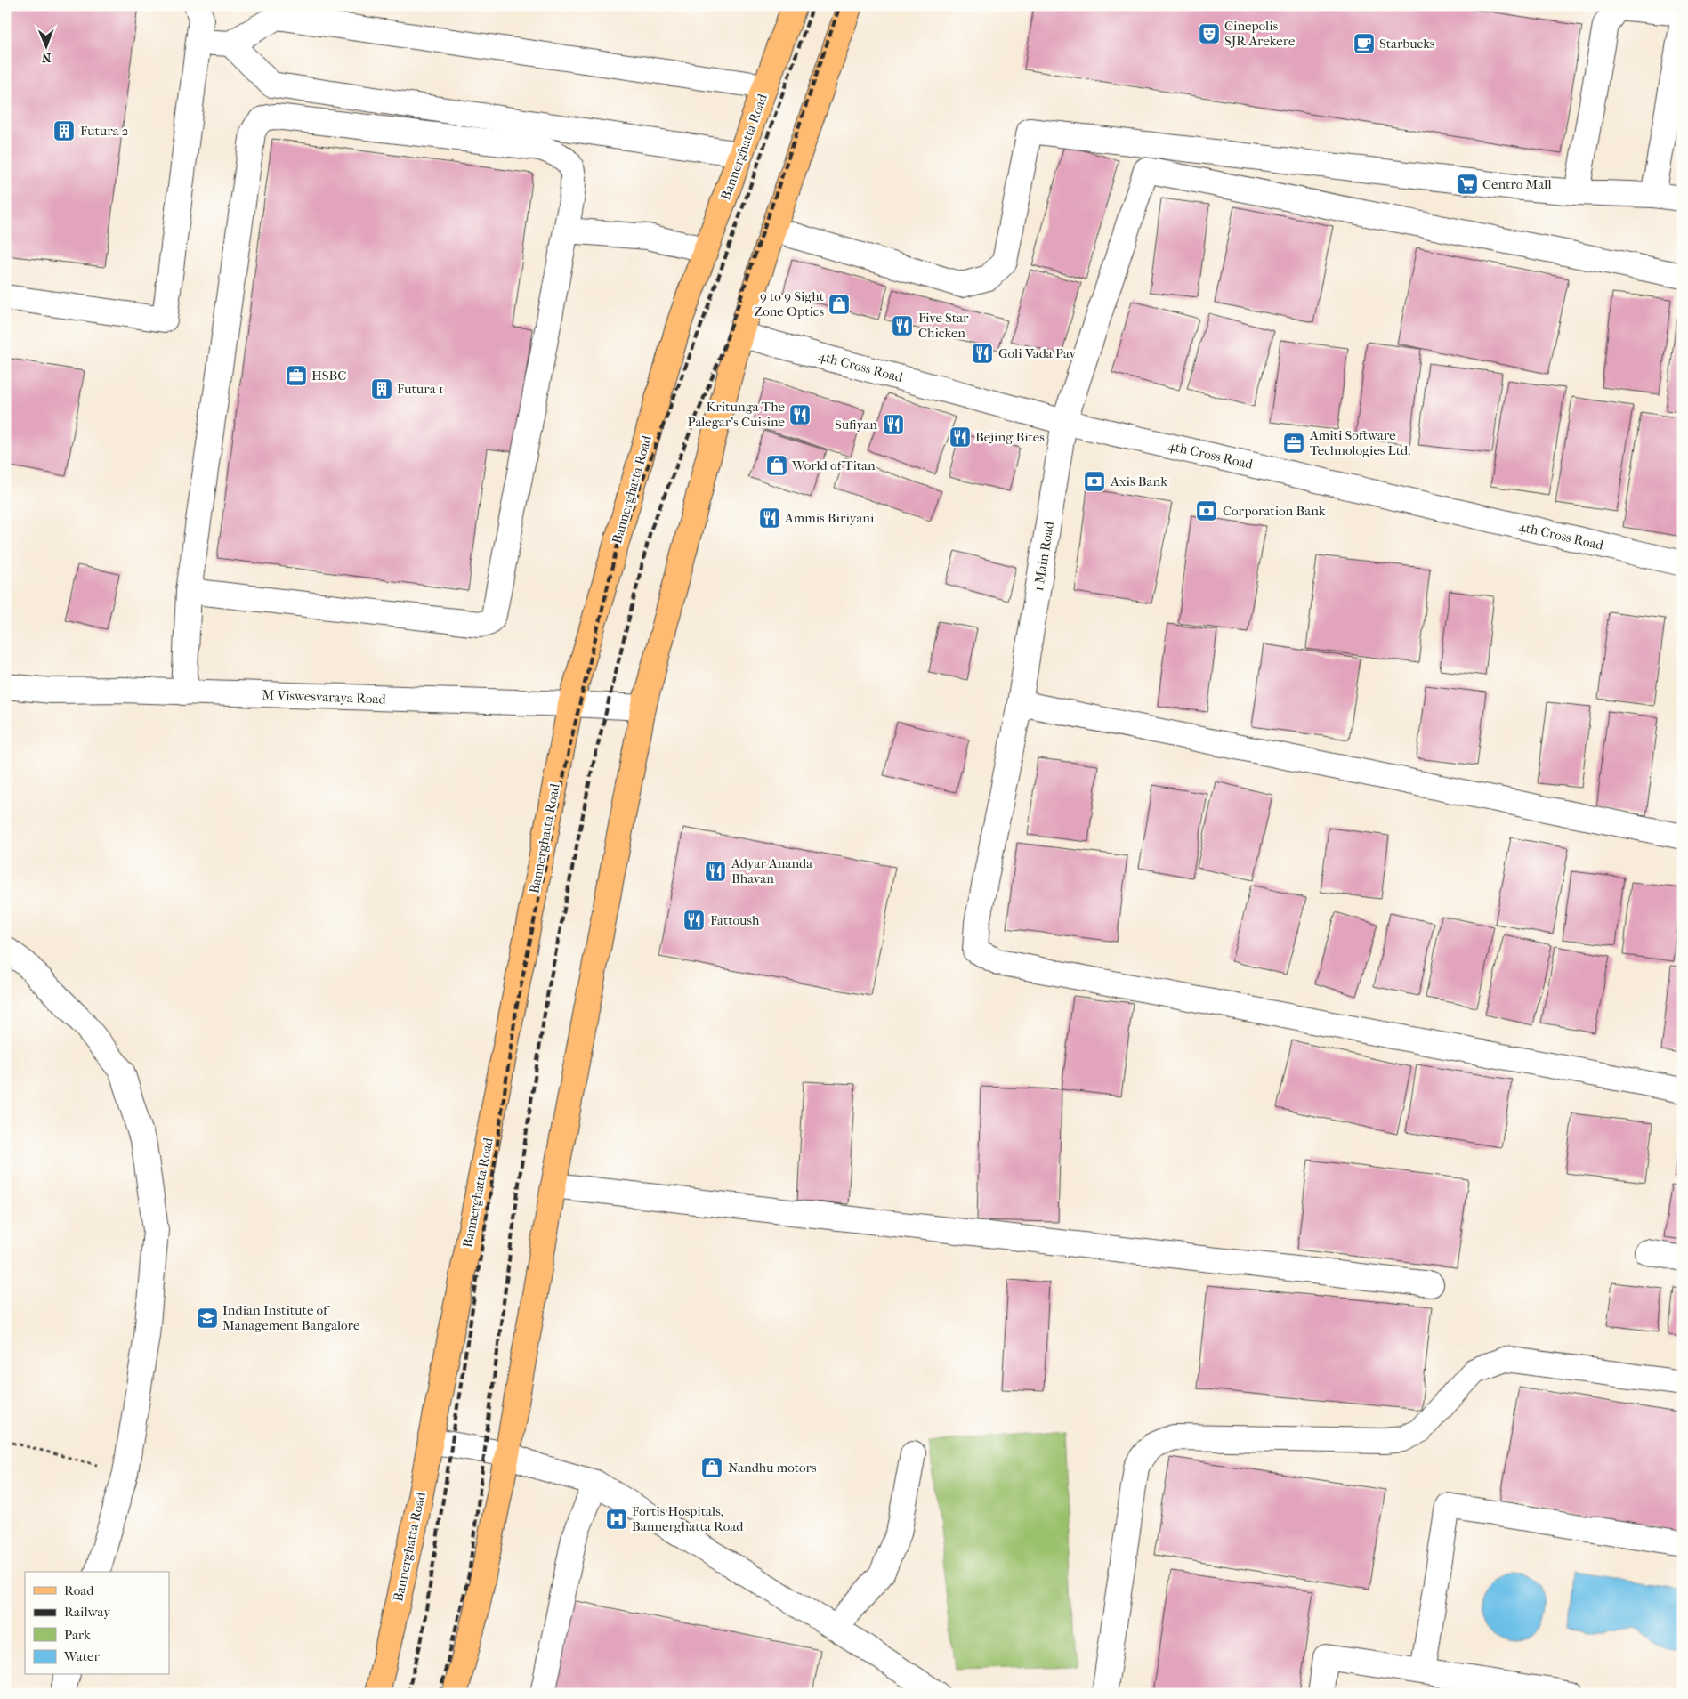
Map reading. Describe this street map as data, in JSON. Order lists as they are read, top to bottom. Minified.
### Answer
{"streets":{"main road":["Bannerghatta Road"],"street":["4th Cross Road","1 Main Road","M Viswesvaraya Road"]},"crossings":[["Bannerghatta Road","M Viswesvaraya Road"],["4th Cross Road","1 Main Road"]],"places":{"theatre":["Cinepolis SJR Arekere"],"cafe":["Starbucks"],"building":["Futura 2","Futura 1"],"supermarket":["Centro Mall"],"shop":["9 to 9 Sight Zone Optics","World of Titan","Nandhu motors"],"restaurant":["Five Star Chicken","Goli Vada Pav","Kritunga The Palegar's Cuisine","Sufiyan","Bejing Bites","Ammis Biriyani","Adyar Ananda Bhavan","Fattoush"],"office":["HSBC","Amiti Software Technologies Ltd."],"bank":["Axis Bank","Corporation Bank"],"school or university":["Indian Institute of Management Bangalore"],"hospital":["Fortis Hospitals, Bannerghatta Road"]},"legend":["Road","Railway","Park","Water"],"north":"bottom"}
